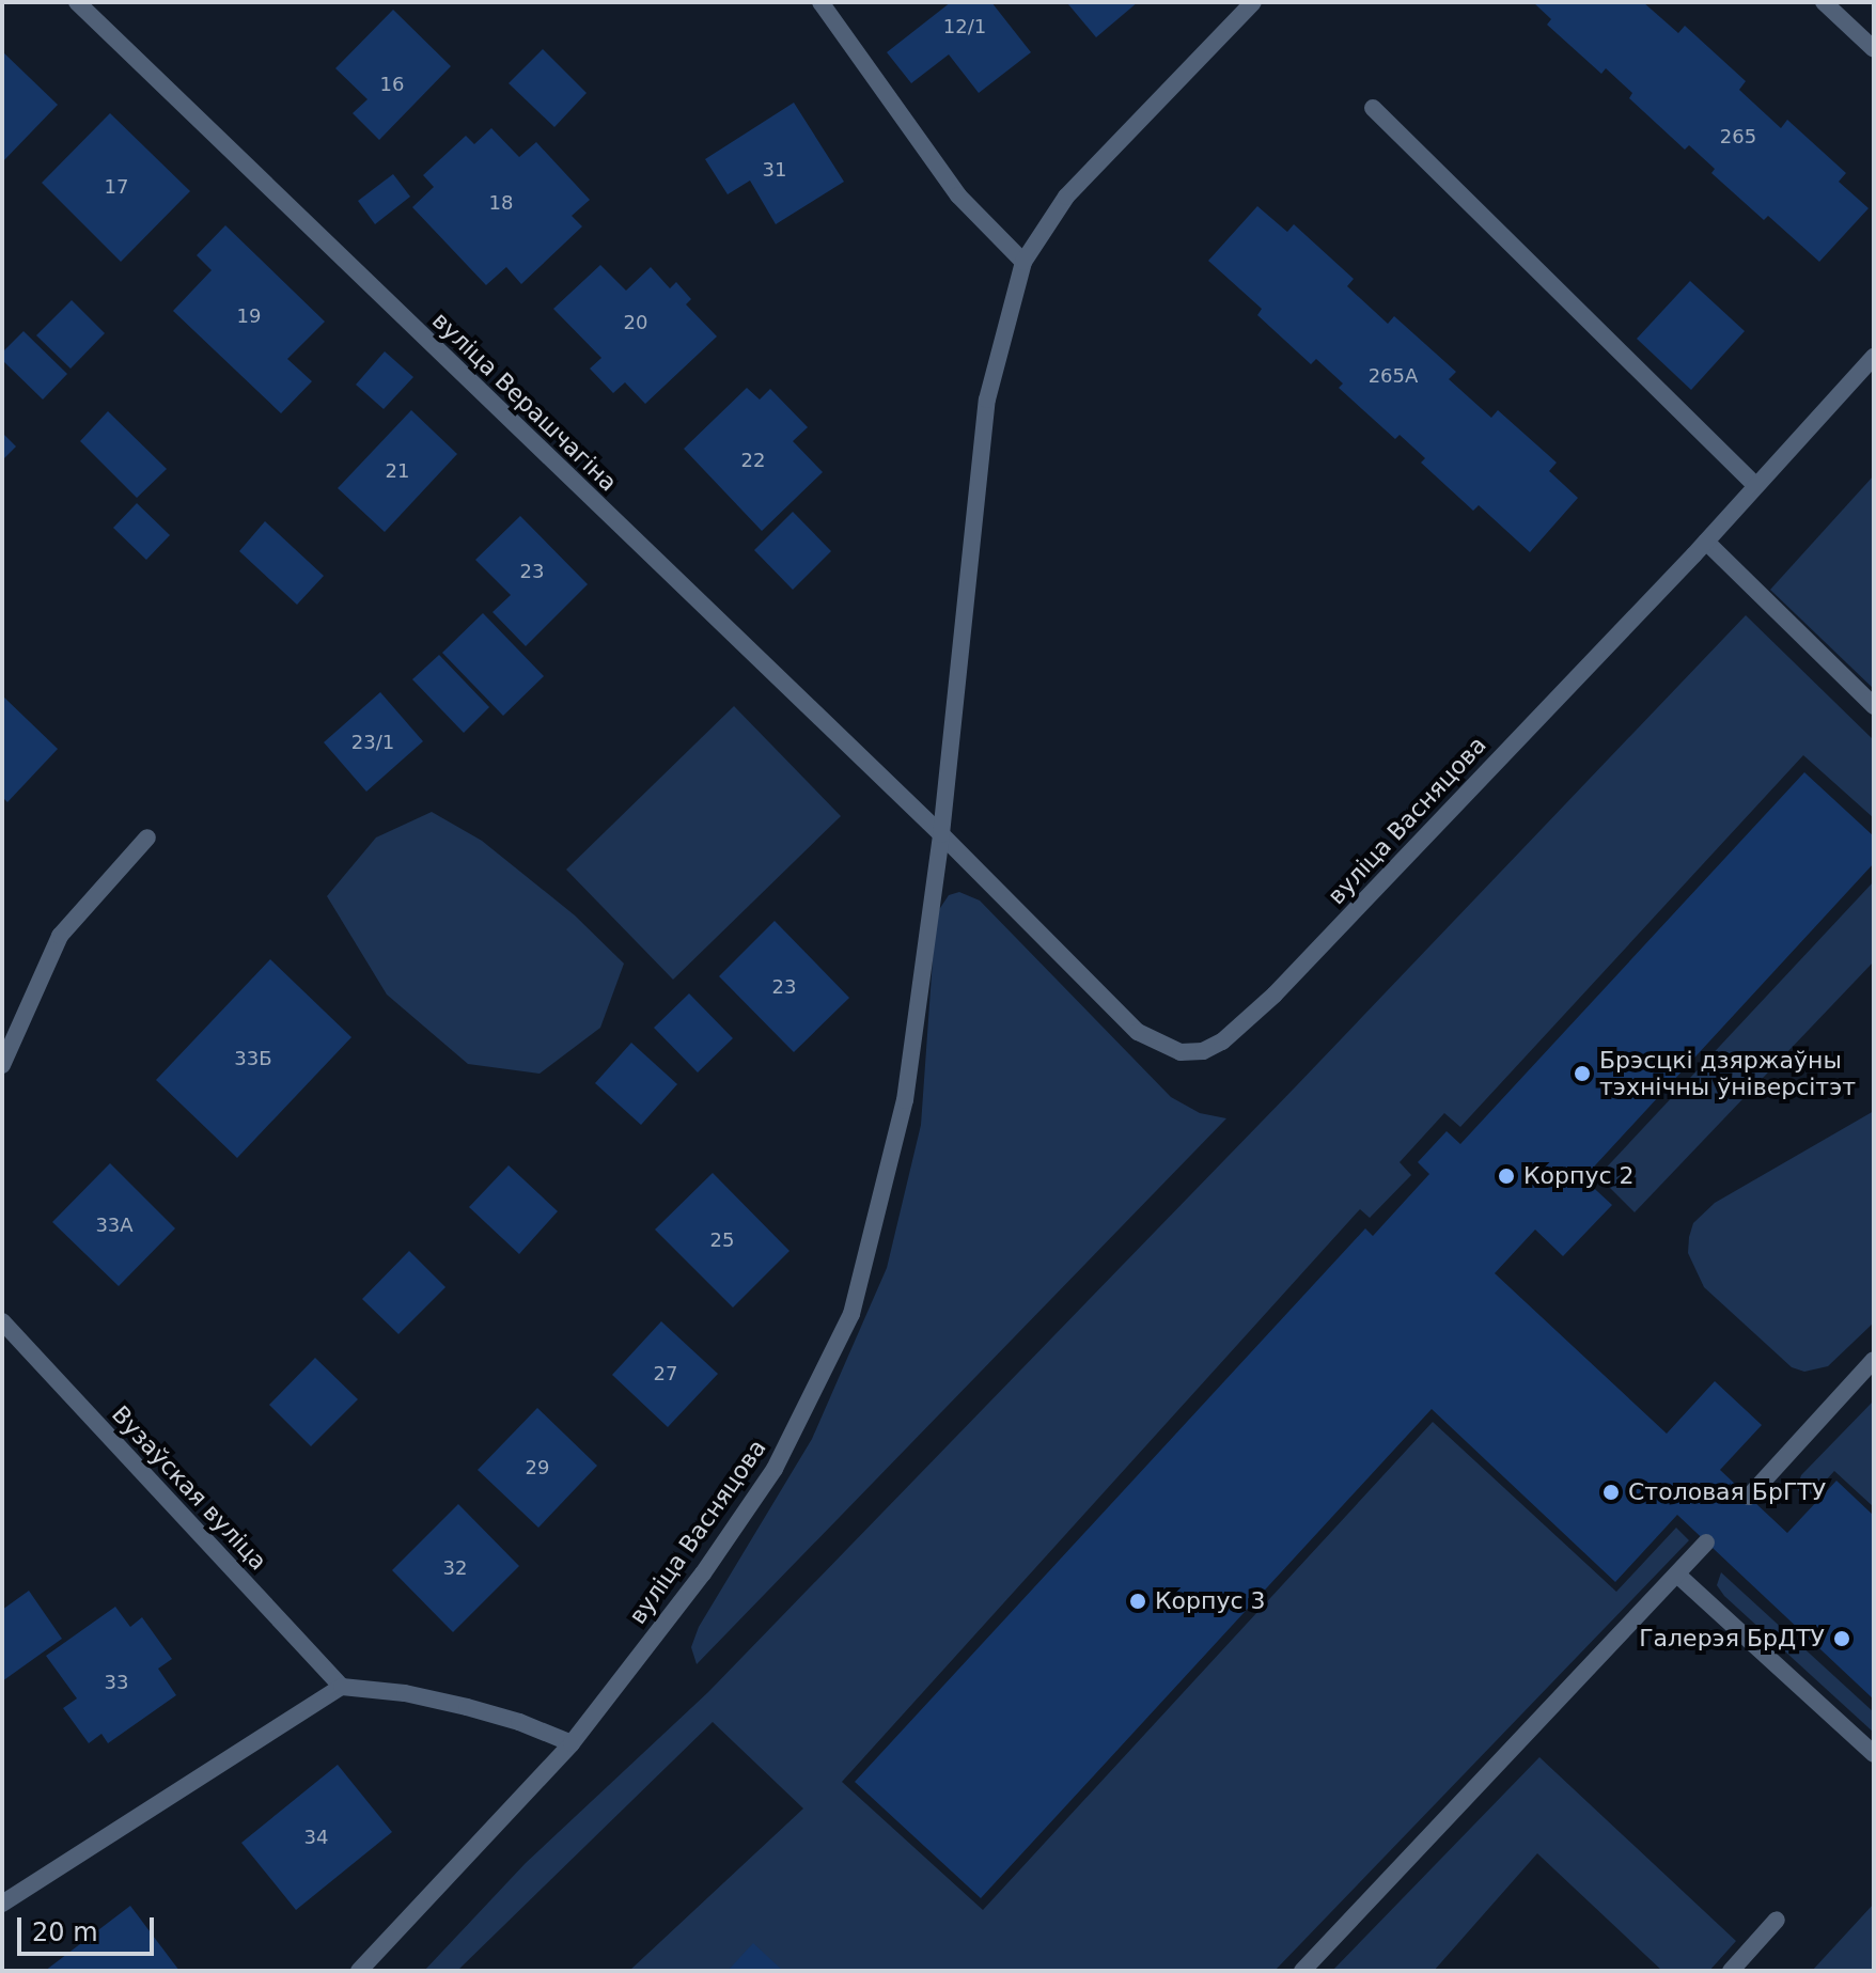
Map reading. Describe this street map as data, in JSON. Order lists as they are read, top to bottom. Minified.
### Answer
{"streets":{"street":["вуліца Верашчагіна","вуліца Васняцова","Вузаўская вуліца"]},"crossings":[["вуліца Верашчагіна","вуліца Васняцова"]],"places":["Брэсцкі дзяржаўны тэхнічны ўніверсітэт","Корпус 2","Столовая БрГТУ","Корпус 3","Галерэя БрДТУ"],"house_numbers":["12/1","16","265","31","17","18","19","20","265А","22","21","23","23/1","23","33Б","33А","25","27","29","32","33","34"],"scale_bar":"20 m"}
